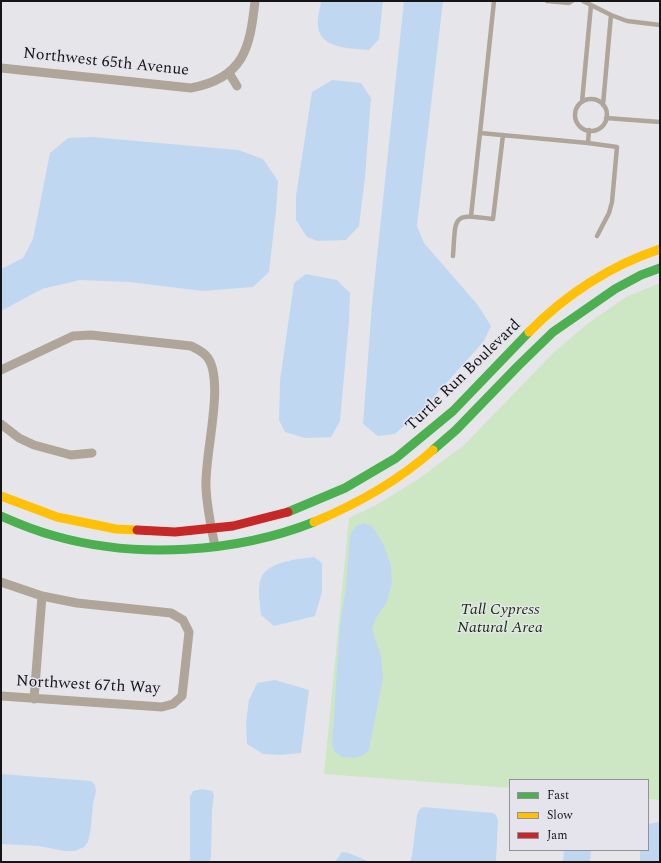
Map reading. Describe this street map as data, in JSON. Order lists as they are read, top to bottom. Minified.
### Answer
{"streets":{"street":["Northwest 65th Avenue","Turtle Run Boulevard","Northwest 67th Way"]},"parks":["Tall Cypress Natural Area"],"legend":["Fast","Slow","Jam"]}
